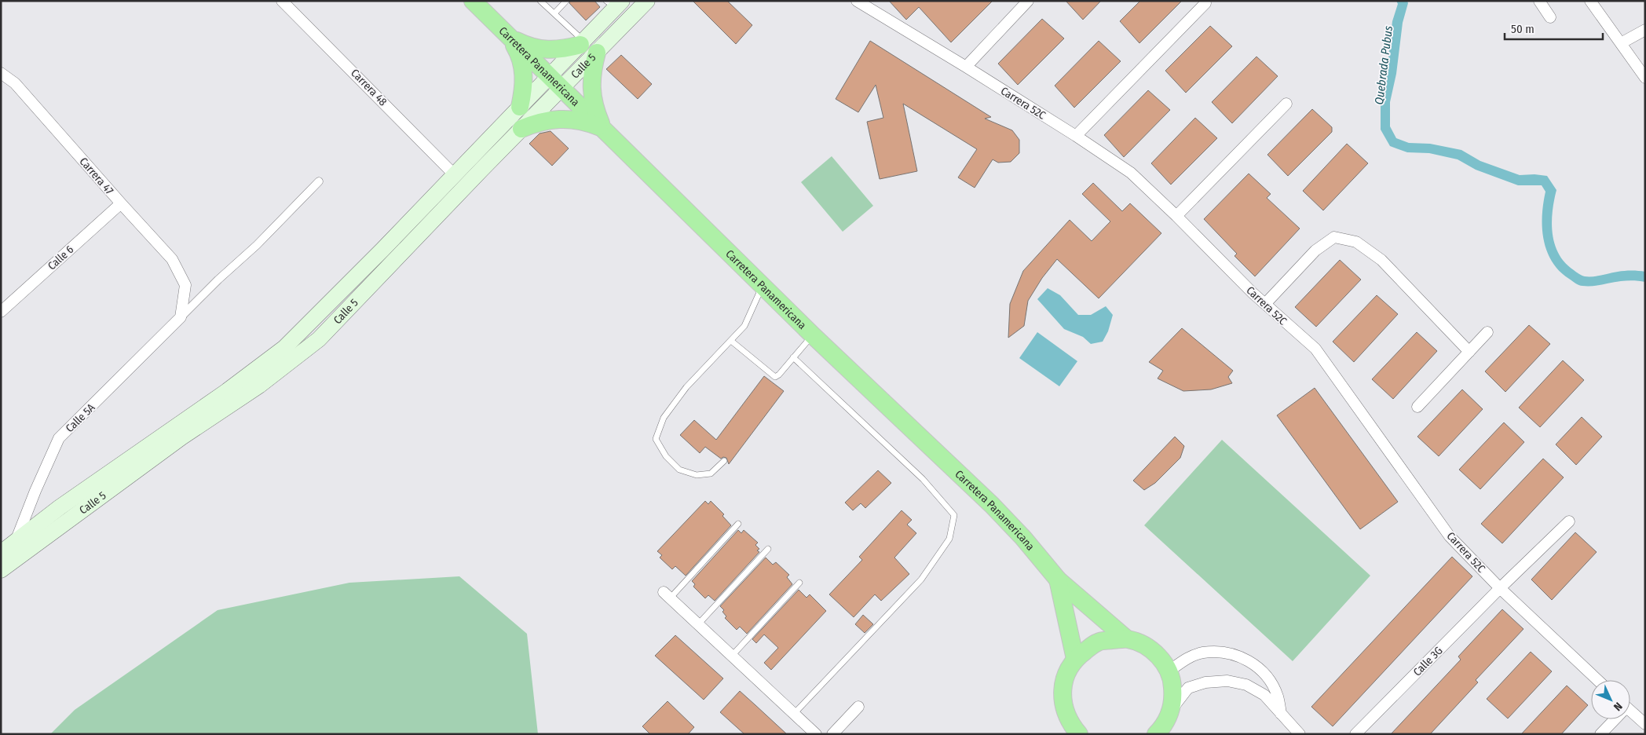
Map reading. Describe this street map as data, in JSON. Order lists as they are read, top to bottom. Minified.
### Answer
{"streets":{"highway":["Carretera Panamericana"],"main road":["Calle 5"],"street":["Carrera 48","Carrera 52C","Carrera 47","Calle 6","Calle 5A","Calle 3G"]},"crossings":[["Calle 5","Carretera Panamericana"],["Calle 5","Carrera 48"],["Calle 5","Calle 5A"],["Carrera 52C","Calle 3G"],["Carrera 47","Calle 6"],["Carrera 47","Calle 5A"]],"water":["Quebrada Pubus"],"scale_bar":"50 m","north":"bottom right"}
